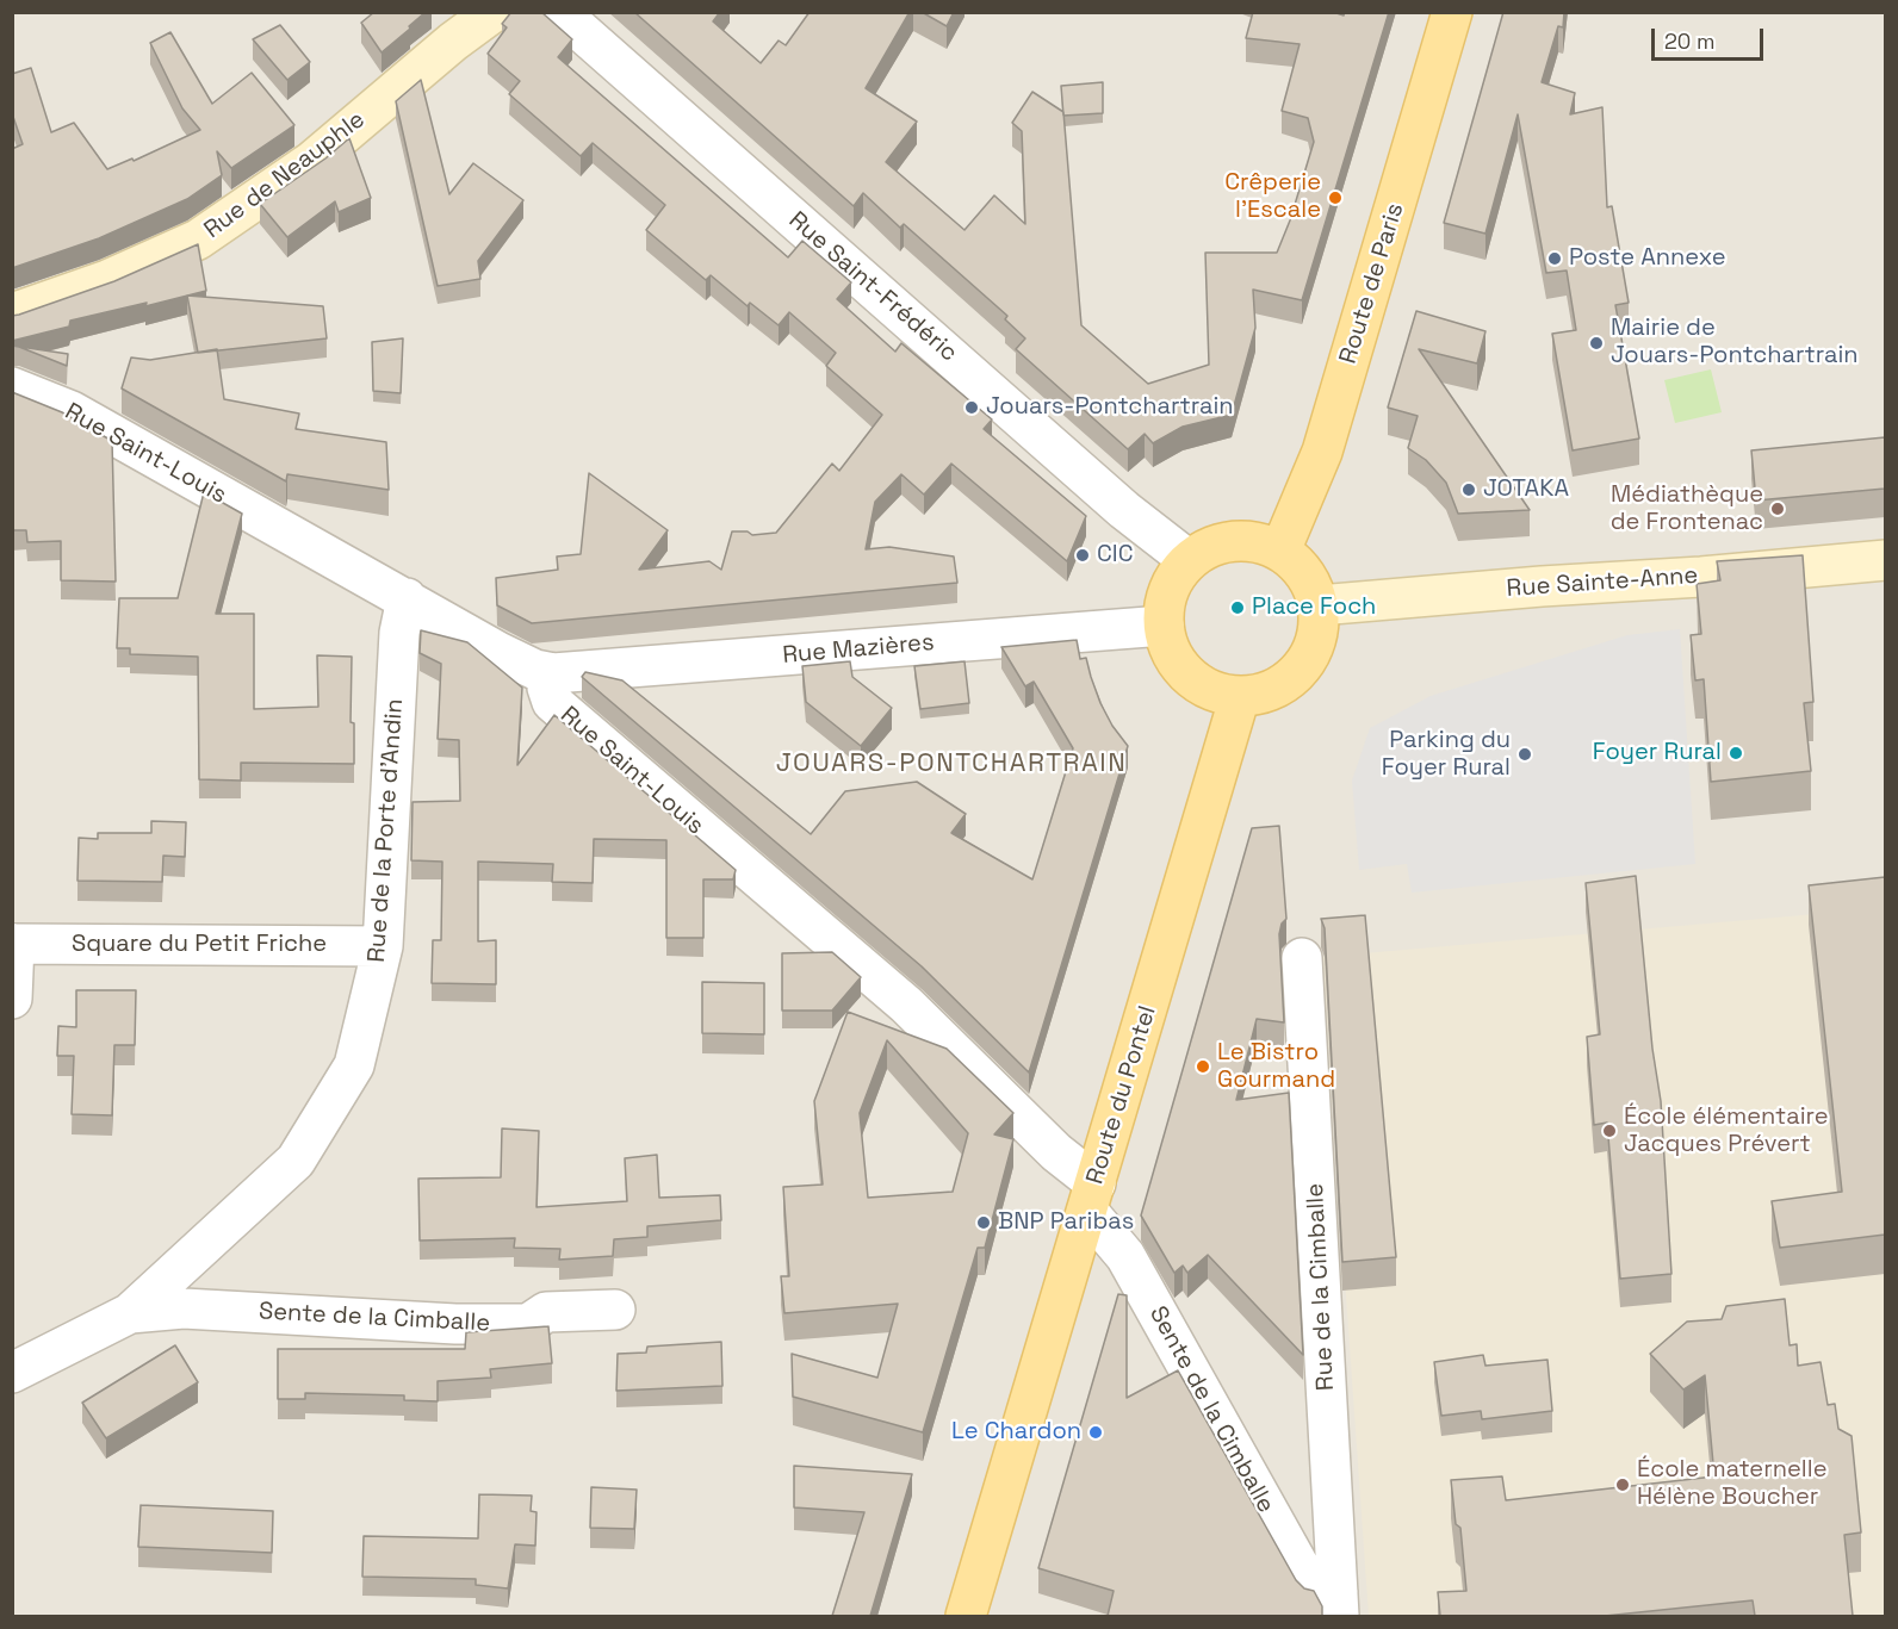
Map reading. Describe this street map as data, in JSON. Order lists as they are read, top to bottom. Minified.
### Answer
{"streets":{"main road":["Route de Paris","Route du Pontel"],"street":["Rue de Neauphle","Rue Saint-Frédéric","Rue Saint-Louis","Rue Sainte-Anne","Rue Mazières","Rue de la Porte d'Andin","Square du Petit Friche","Rue de la Cimballe","Sente de la Cimballe"]},"crossings":[["Route de Paris","Rue Saint-Frédéric"],["Route de Paris","Rue Sainte-Anne"],["Route de Paris","Rue Mazières"],["Route de Paris","Route du Pontel"],["Rue Saint-Frédéric","Rue Sainte-Anne"],["Rue Saint-Frédéric","Rue Mazières"],["Rue Saint-Frédéric","Route du Pontel"],["Rue Saint-Louis","Rue Mazières"],["Rue Saint-Louis","Rue de la Porte d'Andin"],["Rue Saint-Louis","Route du Pontel"],["Rue Saint-Louis","Sente de la Cimballe"],["Rue Sainte-Anne","Rue Mazières"],["Rue Sainte-Anne","Route du Pontel"],["Rue Mazières","Route du Pontel"],["Rue de la Porte d'Andin","Square du Petit Friche"],["Rue de la Porte d'Andin","Sente de la Cimballe"],["Route du Pontel","Sente de la Cimballe"],["Rue de la Cimballe","Sente de la Cimballe"]],"districts":["JOUARS-PONTCHARTRAIN"],"places":["Crêperie l'Escale","Poste Annexe","Mairie de Jouars-Pontchartrain","Jouars-Pontchartrain","JOTAKA","Médiathèque de Frontenac","CIC","Place Foch","Foyer Rural","Parking du Foyer Rural","Le Bistro Gourmand","École élémentaire Jacques Prévert","BNP Paribas","Le Chardon","École maternelle Hélène Boucher"],"scale_bar":"20 m"}
